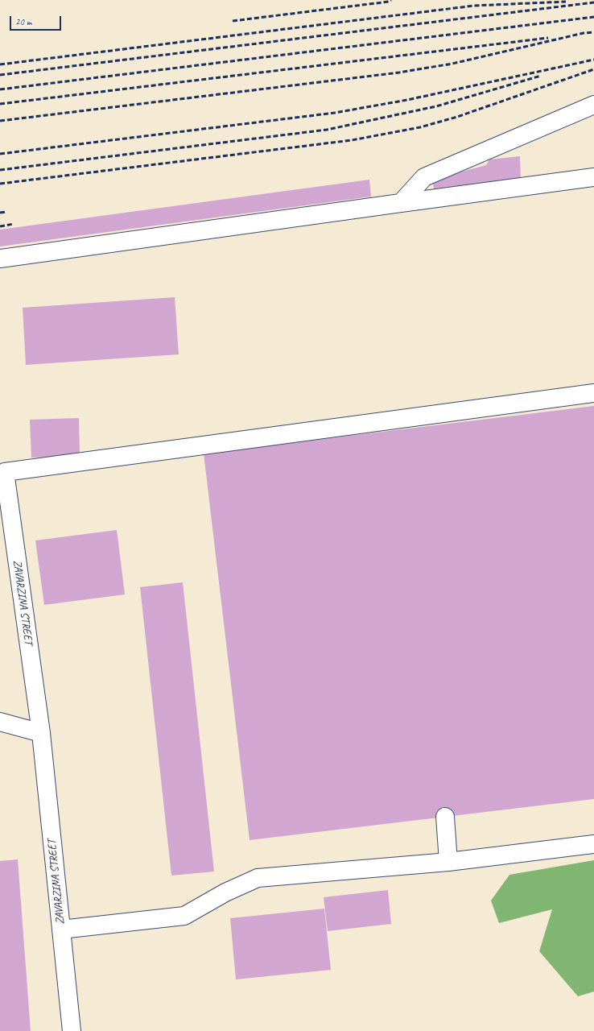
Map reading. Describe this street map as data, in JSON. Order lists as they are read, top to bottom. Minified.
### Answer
{"streets":{"lane":["ZAVARZINA STREET"]},"scale_bar":"20 m"}
